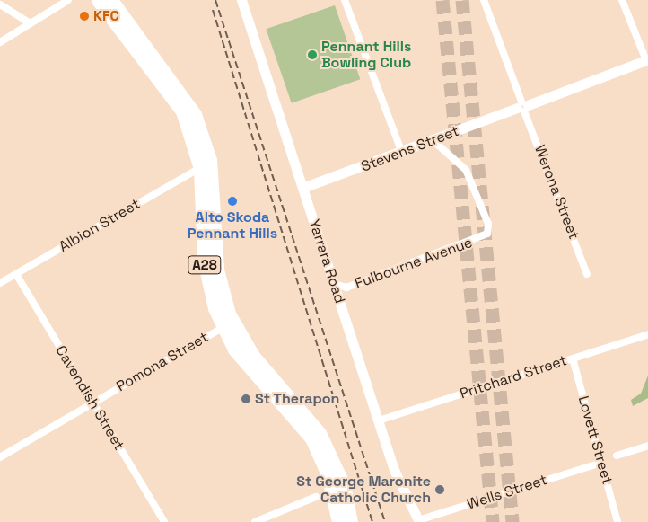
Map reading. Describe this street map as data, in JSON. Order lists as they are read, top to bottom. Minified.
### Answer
{"streets":{"highway":["A28"],"main road":["Stevens Street","Yarrara Road"],"street":["Werona Street","Albion Street","Fulbourne Avenue","Pomona Street","Pritchard Street","Cavendish Street","Lovett Street","Wells Street"]},"crossings":[["Stevens Street","Werona Street"],["Stevens Street","Yarrara Road"],["Stevens Street","Fulbourne Avenue"],["Albion Street","A28"],["Albion Street","Cavendish Street"],["Yarrara Road","Fulbourne Avenue"],["Yarrara Road","Pritchard Street"],["Yarrara Road","Wells Street"],["A28","Pomona Street"],["Pomona Street","Cavendish Street"],["Pritchard Street","Lovett Street"],["Lovett Street","Wells Street"]],"places":["KFC","Pennant Hills Bowling Club","Alto Skoda Pennant Hills","St Therapon","St George Maronite Catholic Church"]}
